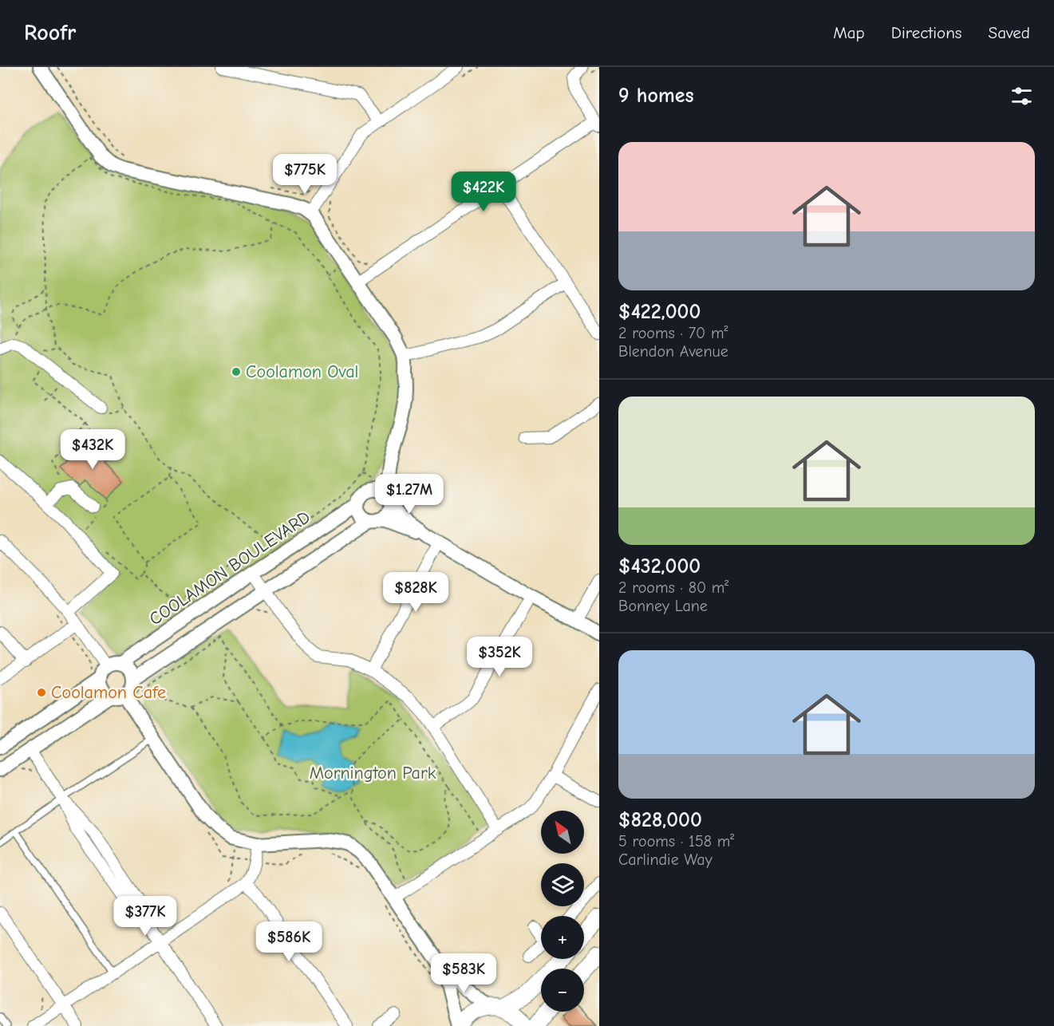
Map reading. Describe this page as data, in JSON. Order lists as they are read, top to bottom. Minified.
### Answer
{"streets":{"street":["COOLAMON BOULEVARD"]},"parks":["Mornington Park"],"places":["Coolamon Oval","Coolamon Cafe"],"north":"top left","page":{"header":"Roofr","nav":["Map","Directions","Saved"],"heading":"9 homes","list":[{"name":"$422,000","note":"2 rooms · 70 m² · Blendon Avenue"},{"name":"$432,000","note":"2 rooms · 80 m² · Bonney Lane"},{"name":"$828,000","note":"5 rooms · 158 m² · Carlindie Way"}],"price":["$775K","$422K","$432K","$1.27M","$828K","$352K","$377K","$586K","$583K"],"map_buttons":["+","−"]}}
